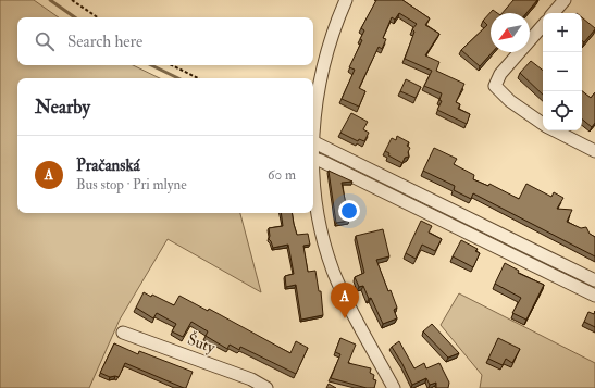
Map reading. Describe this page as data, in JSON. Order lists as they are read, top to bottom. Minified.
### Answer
{"streets":{"street":["Šuty"]},"north":"bottom left","page":{"map_buttons":["+","−"],"search":"Search here","heading":"Nearby","list":[{"mark":"A","name":"Pračanská","note":"Bus stop · Pri mlyne","value":"60 m"}],"pins":"A"}}
